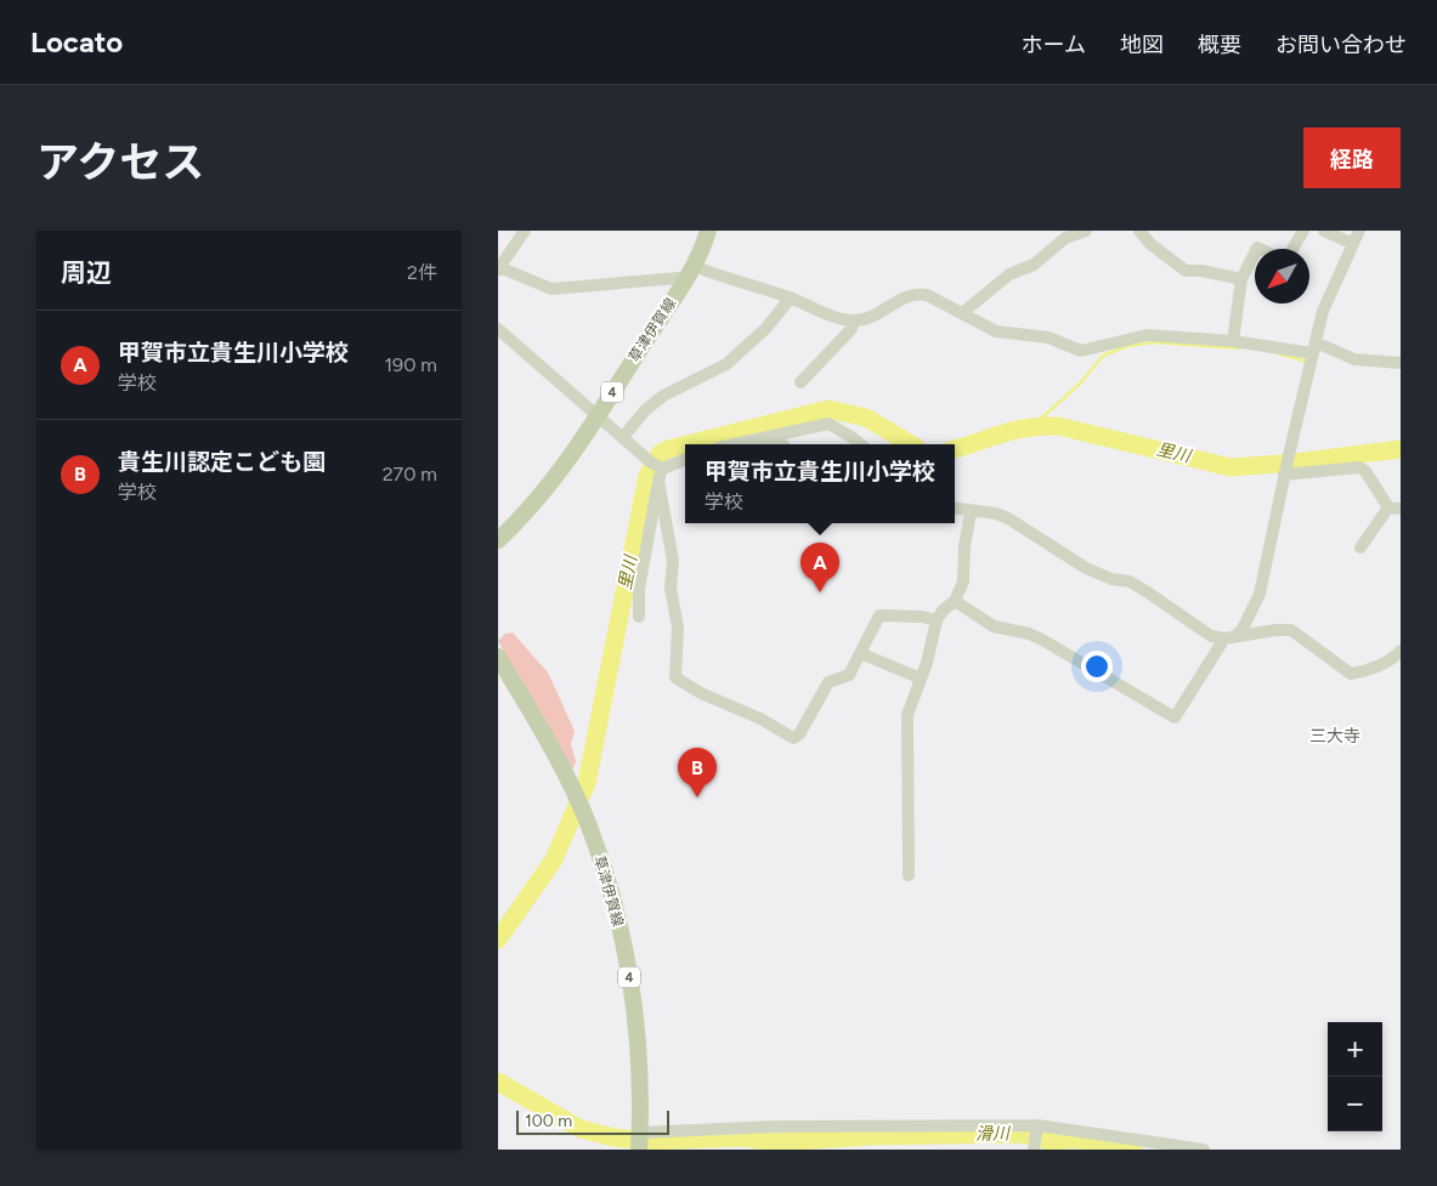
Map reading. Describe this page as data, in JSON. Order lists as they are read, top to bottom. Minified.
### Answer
{"streets":{"main road":["草津伊賀線","4"]},"districts":["三大寺"],"water":["里川","滑川"],"scale_bar":"100 m","north":"bottom left","page":{"header":"Locato","nav":["ホーム","地図","概要","お問い合わせ"],"title":"アクセス","buttons":"経路","heading":["周辺","2件"],"list":[{"mark":"A","name":"甲賀市立貴生川小学校","note":"学校","value":"190 m"},{"mark":"B","name":"貴生川認定こども園","note":"学校","value":"270 m"}],"popup":["甲賀市立貴生川小学校","学校"],"pins":["A","B"],"map_buttons":["+","−"],"scale":"100 m"}}
